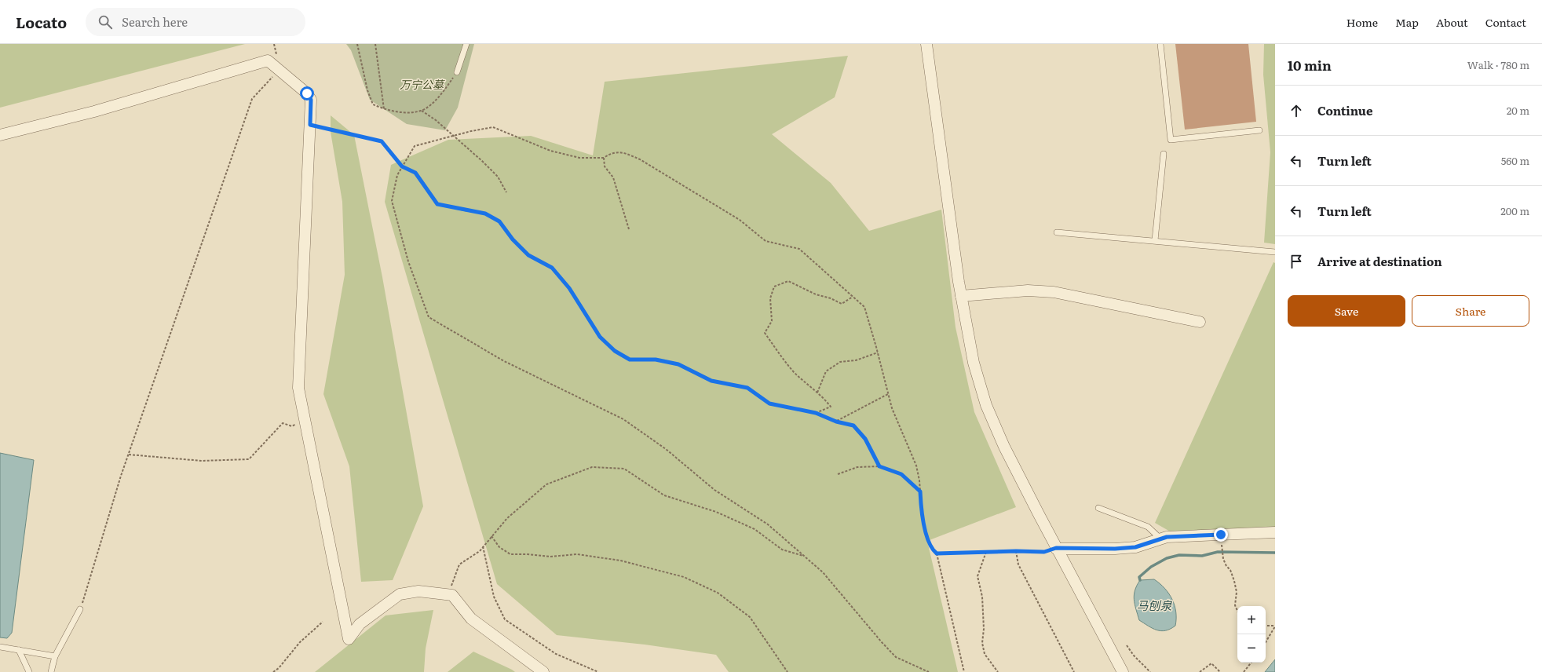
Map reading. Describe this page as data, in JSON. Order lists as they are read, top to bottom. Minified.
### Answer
{"water":["马刨泉"],"parks":["万宁公墓"],"page":{"header":"Locato","search":"Search here","nav":["Home","Map","About","Contact"],"heading":["10 min","Walk · 780 m"],"list":[["Continue","20 m"],["Turn left","560 m"],["Turn left","200 m"],"Arrive at destination"],"buttons":["Save","Share"],"map_buttons":["+","−"]}}
